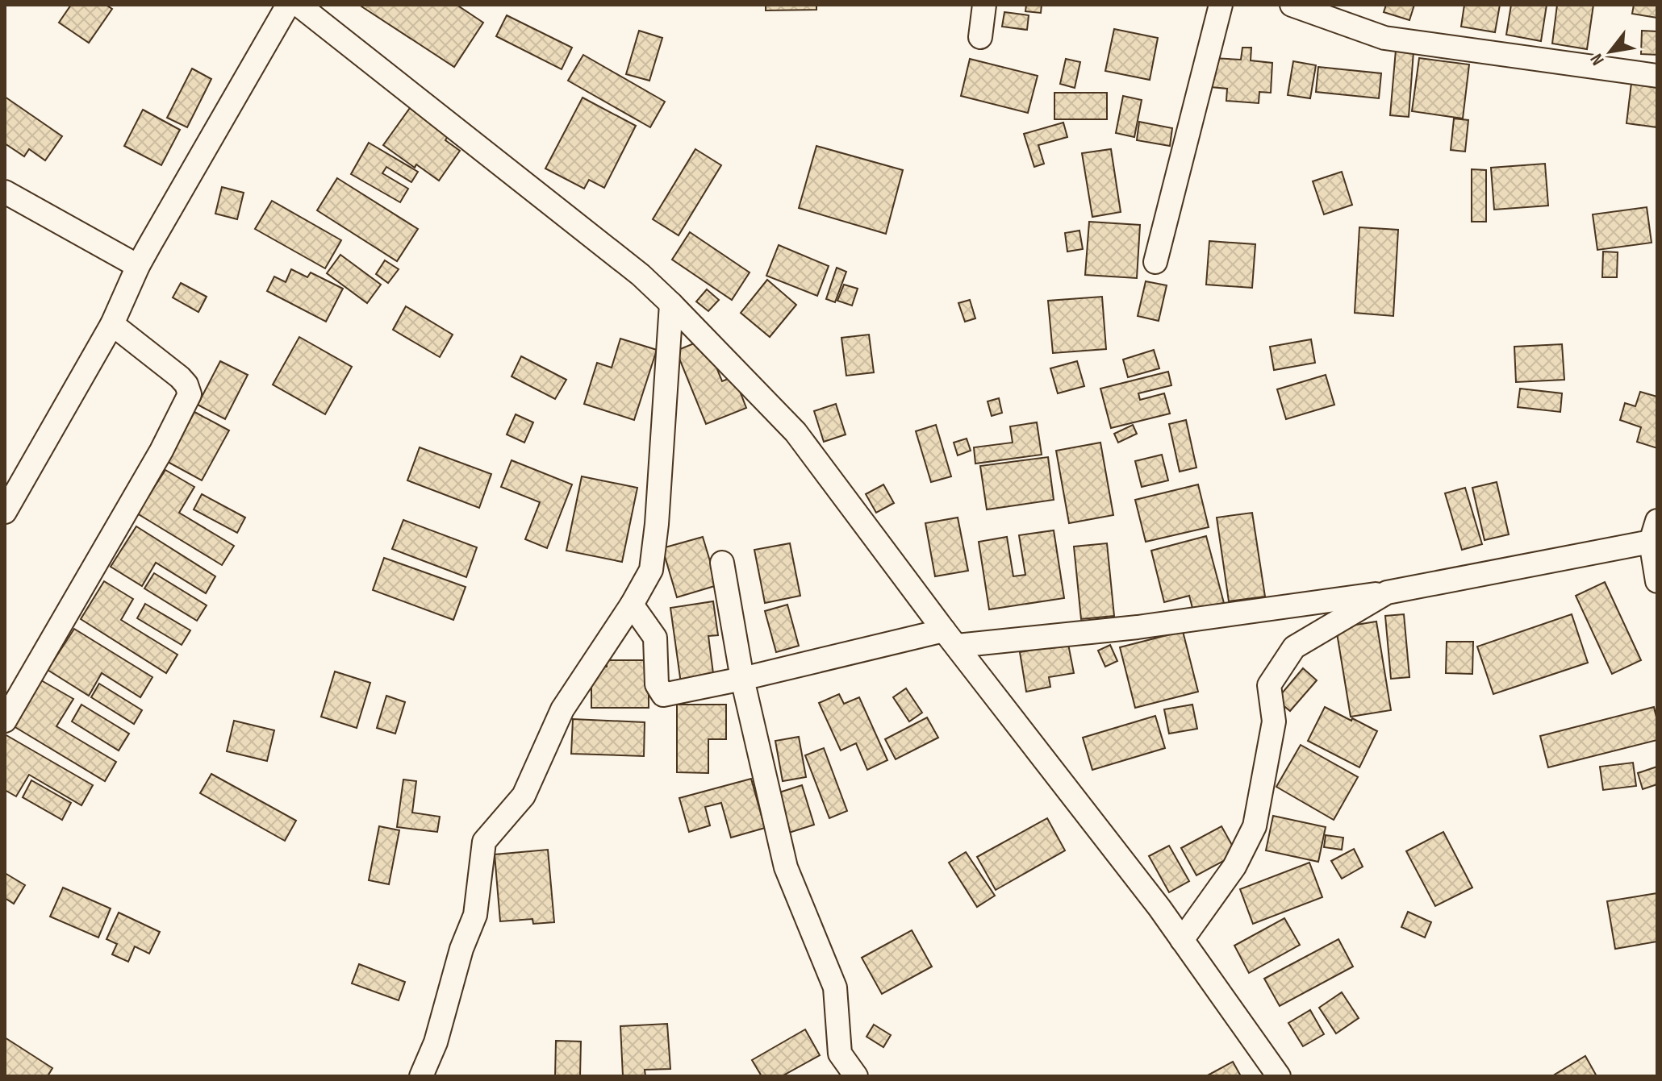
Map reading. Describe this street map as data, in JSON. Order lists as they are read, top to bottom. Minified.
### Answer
{"north":"bottom left"}
